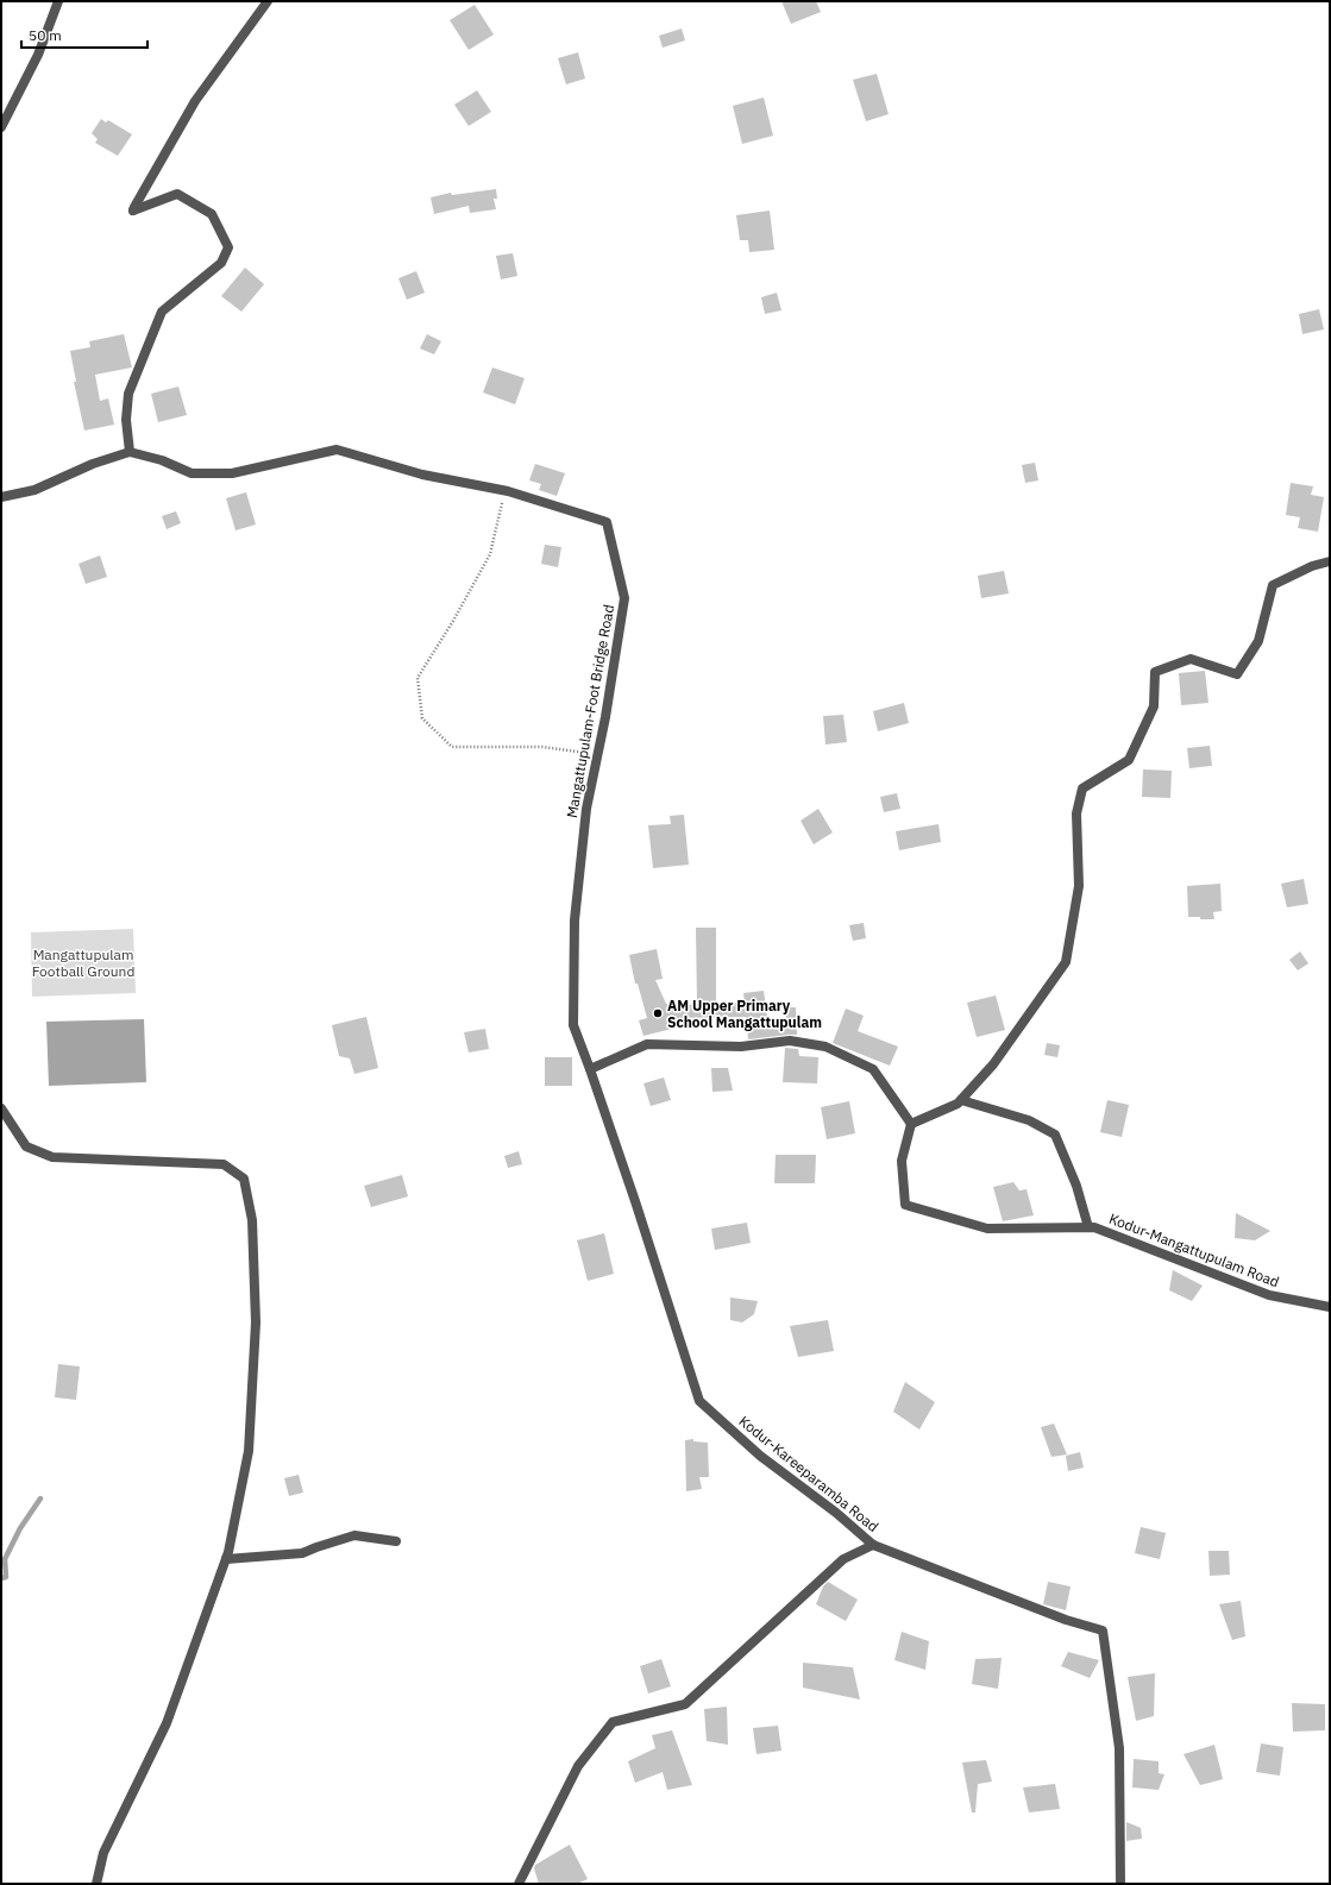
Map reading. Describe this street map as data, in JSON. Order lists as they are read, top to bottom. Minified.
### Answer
{"streets":{"street":["Mangattupulam-Foot Bridge Road","Kodur-Mangattupulam Road","Kodur-Kareeparamba Road"]},"crossings":[["Mangattupulam-Foot Bridge Road","Kodur-Kareeparamba Road"]],"parks":["Mangattupulam Football Ground"],"places":["AM Upper Primary School Mangattupulam"],"scale_bar":"50 m"}
